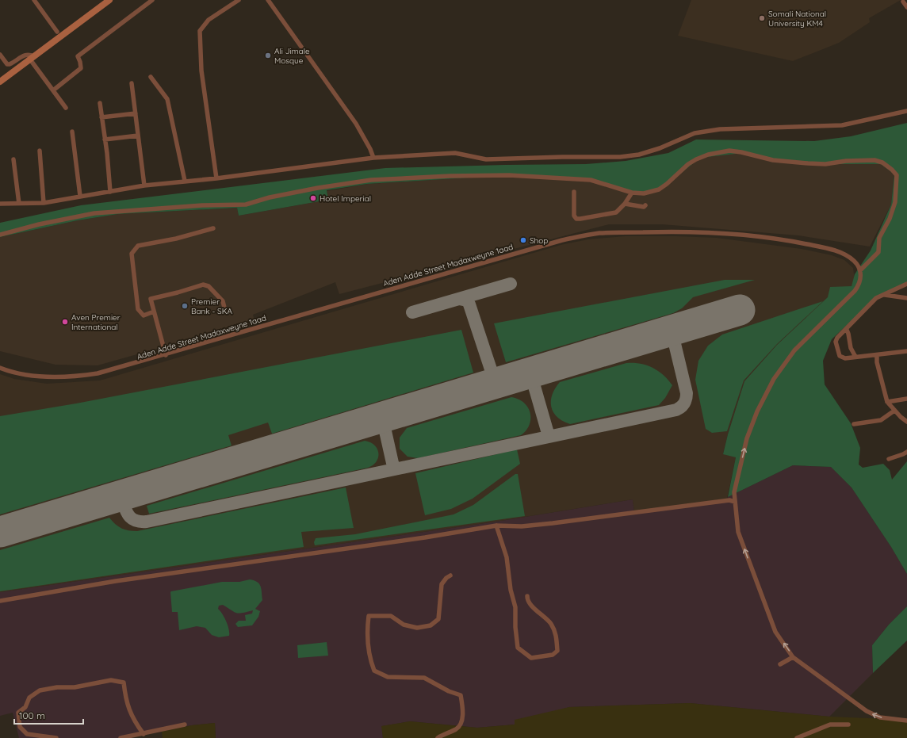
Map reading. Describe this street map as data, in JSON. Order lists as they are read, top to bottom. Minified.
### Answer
{"streets":{"street":["Aden Adde Street Madaxweyne 1aad"]},"places":["Somali National University KM4","Ali Jimale Mosque","Hotel Imperial","Shop","Premier Bank - SKA","Aven Premier International"],"scale_bar":"100 m"}
